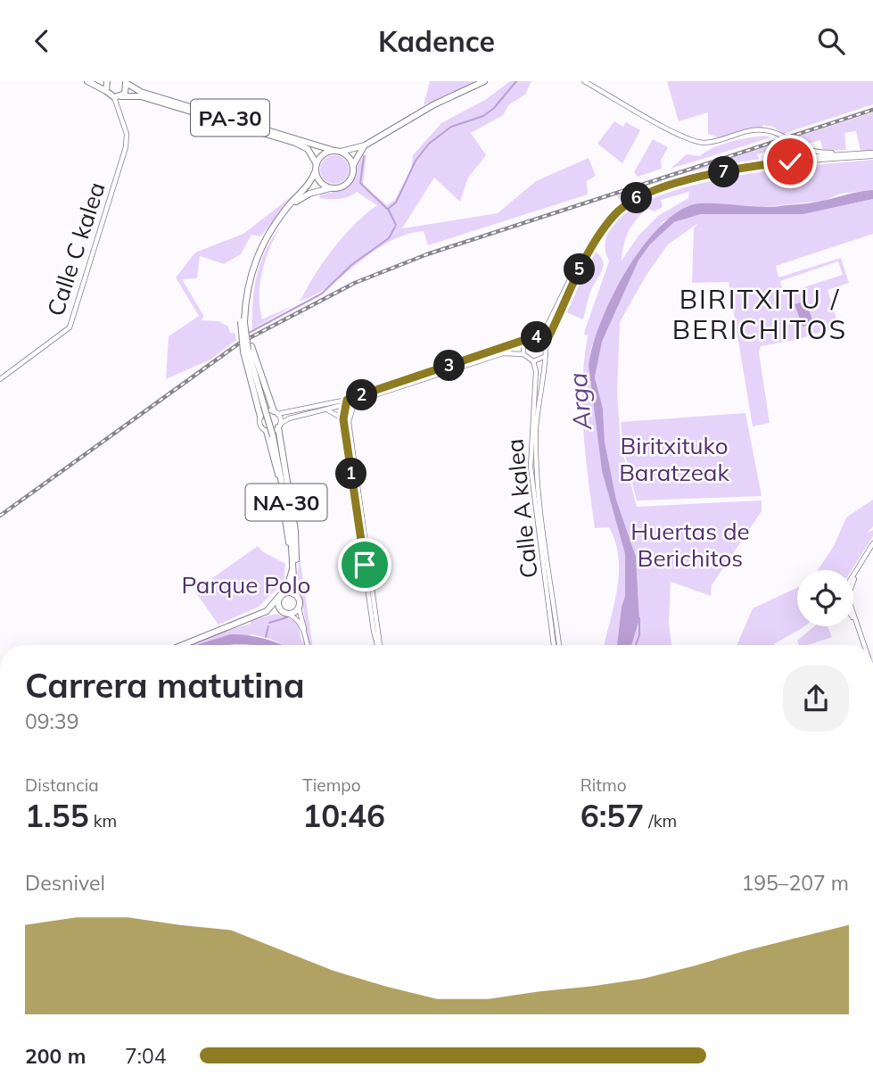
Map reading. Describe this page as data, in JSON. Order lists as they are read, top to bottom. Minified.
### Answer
{"streets":{"highway":["PA-30","NA-30"],"main road":["Calle C kalea","Calle A kalea"]},"crossings":[["PA-30","Calle C kalea"],["PA-30","NA-30"]],"districts":["BIRITXITU / BERICHITOS"],"water":["Arga"],"parks":["Biritxituko Baratzeak","Huertas de Berichitos","Parque Polo"],"page":{"header":"Kadence","pins":["7","6","5","4","3","2","1"],"heading":["Carrera matutina","09:39"],"stats":[["Distancia","1.55 km"],["Tiempo","10:46"],["Ritmo","6:57 /km"]],"chart":["Desnivel","195–207 m"],"list":[{"name":"200 m","note":"7:04"}]}}
